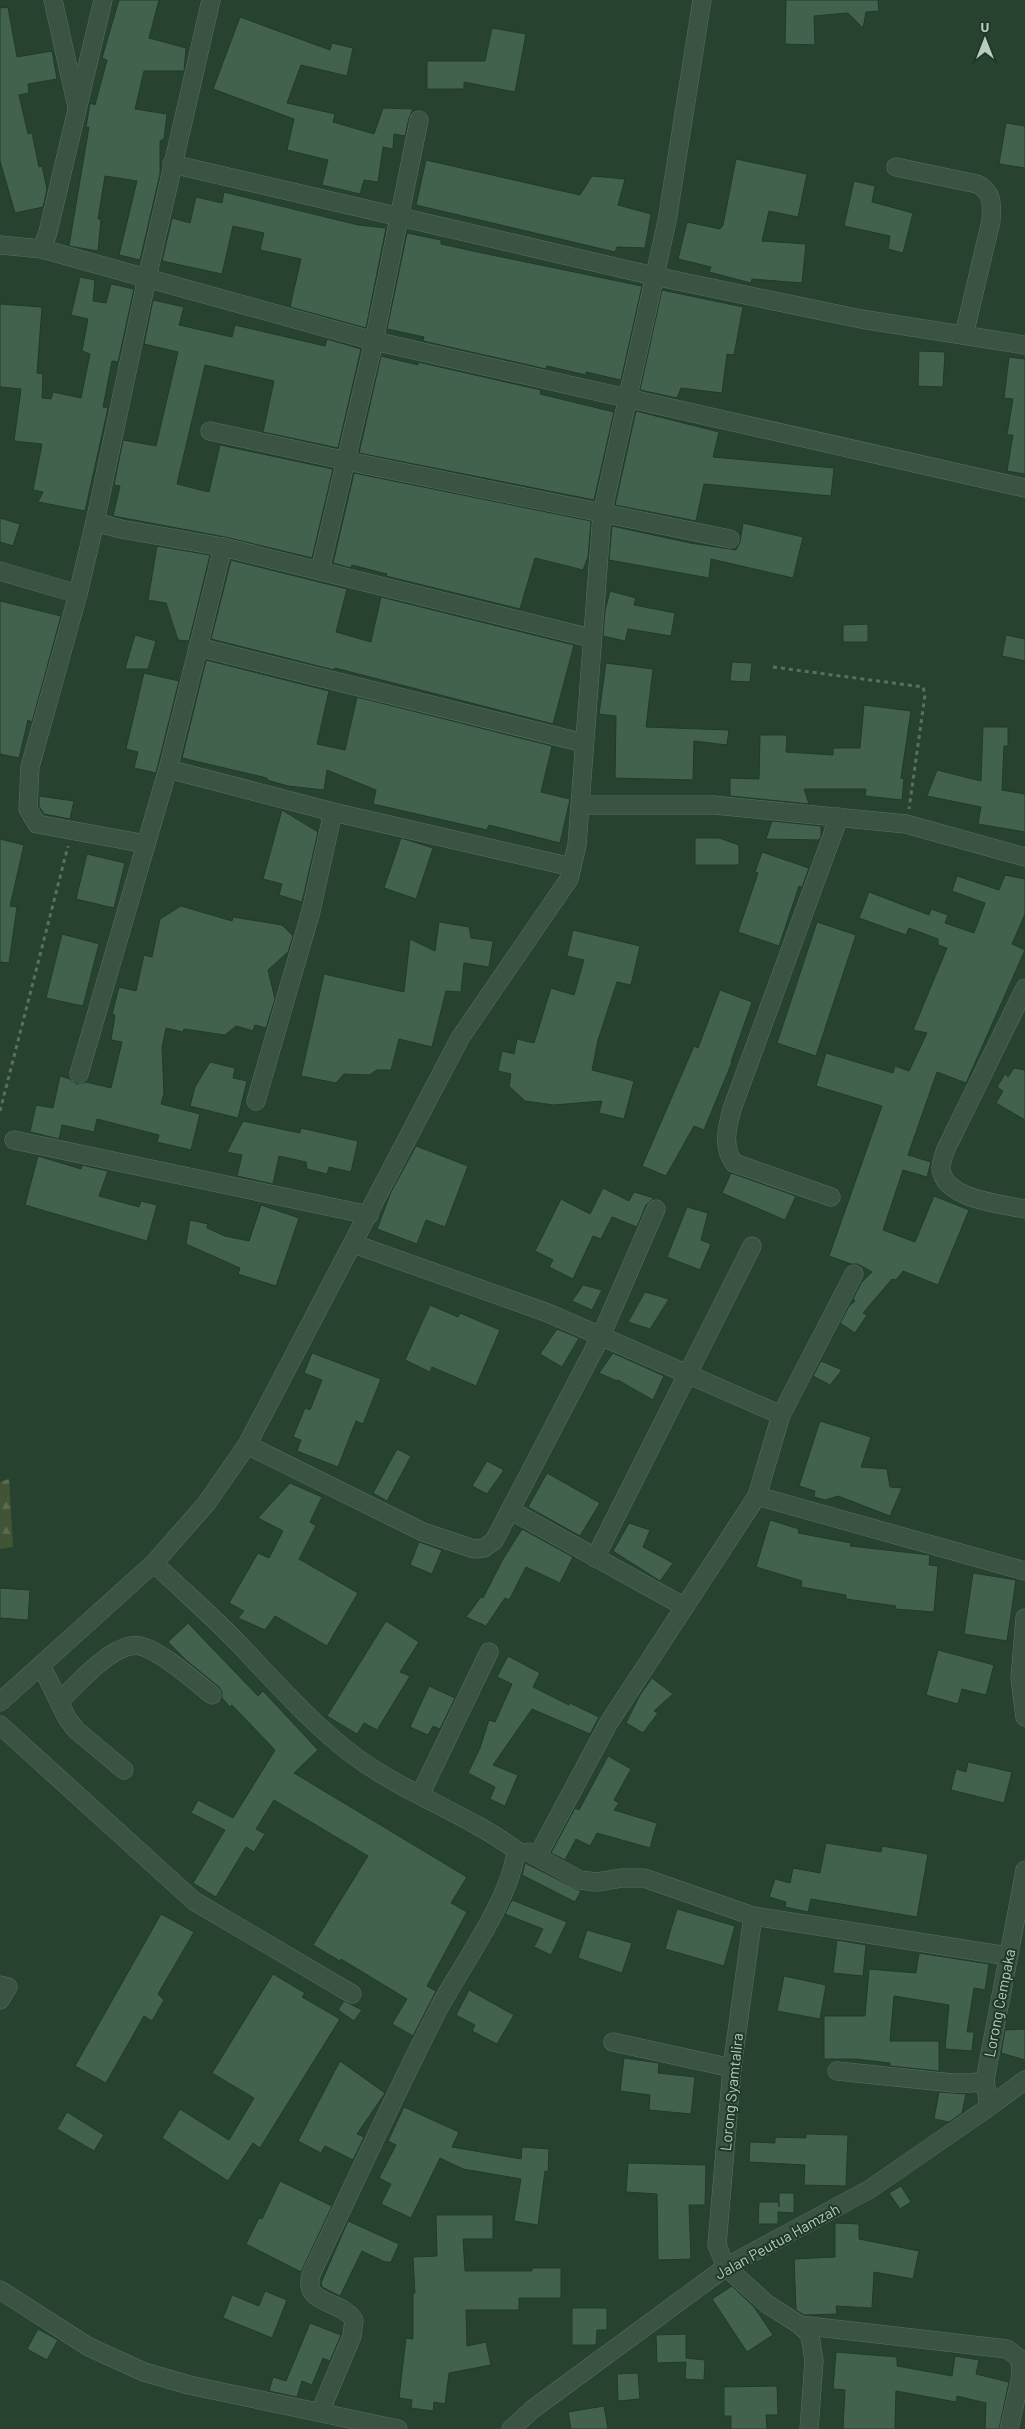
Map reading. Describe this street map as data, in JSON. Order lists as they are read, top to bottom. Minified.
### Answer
{"streets":{"street":["Lorong Cempaka","Lorong Syamtalira","Jalan Peutua Hamzah"]},"crossings":[["Lorong Cempaka","Jalan Peutua Hamzah"],["Lorong Syamtalira","Jalan Peutua Hamzah"]],"north":"top"}
